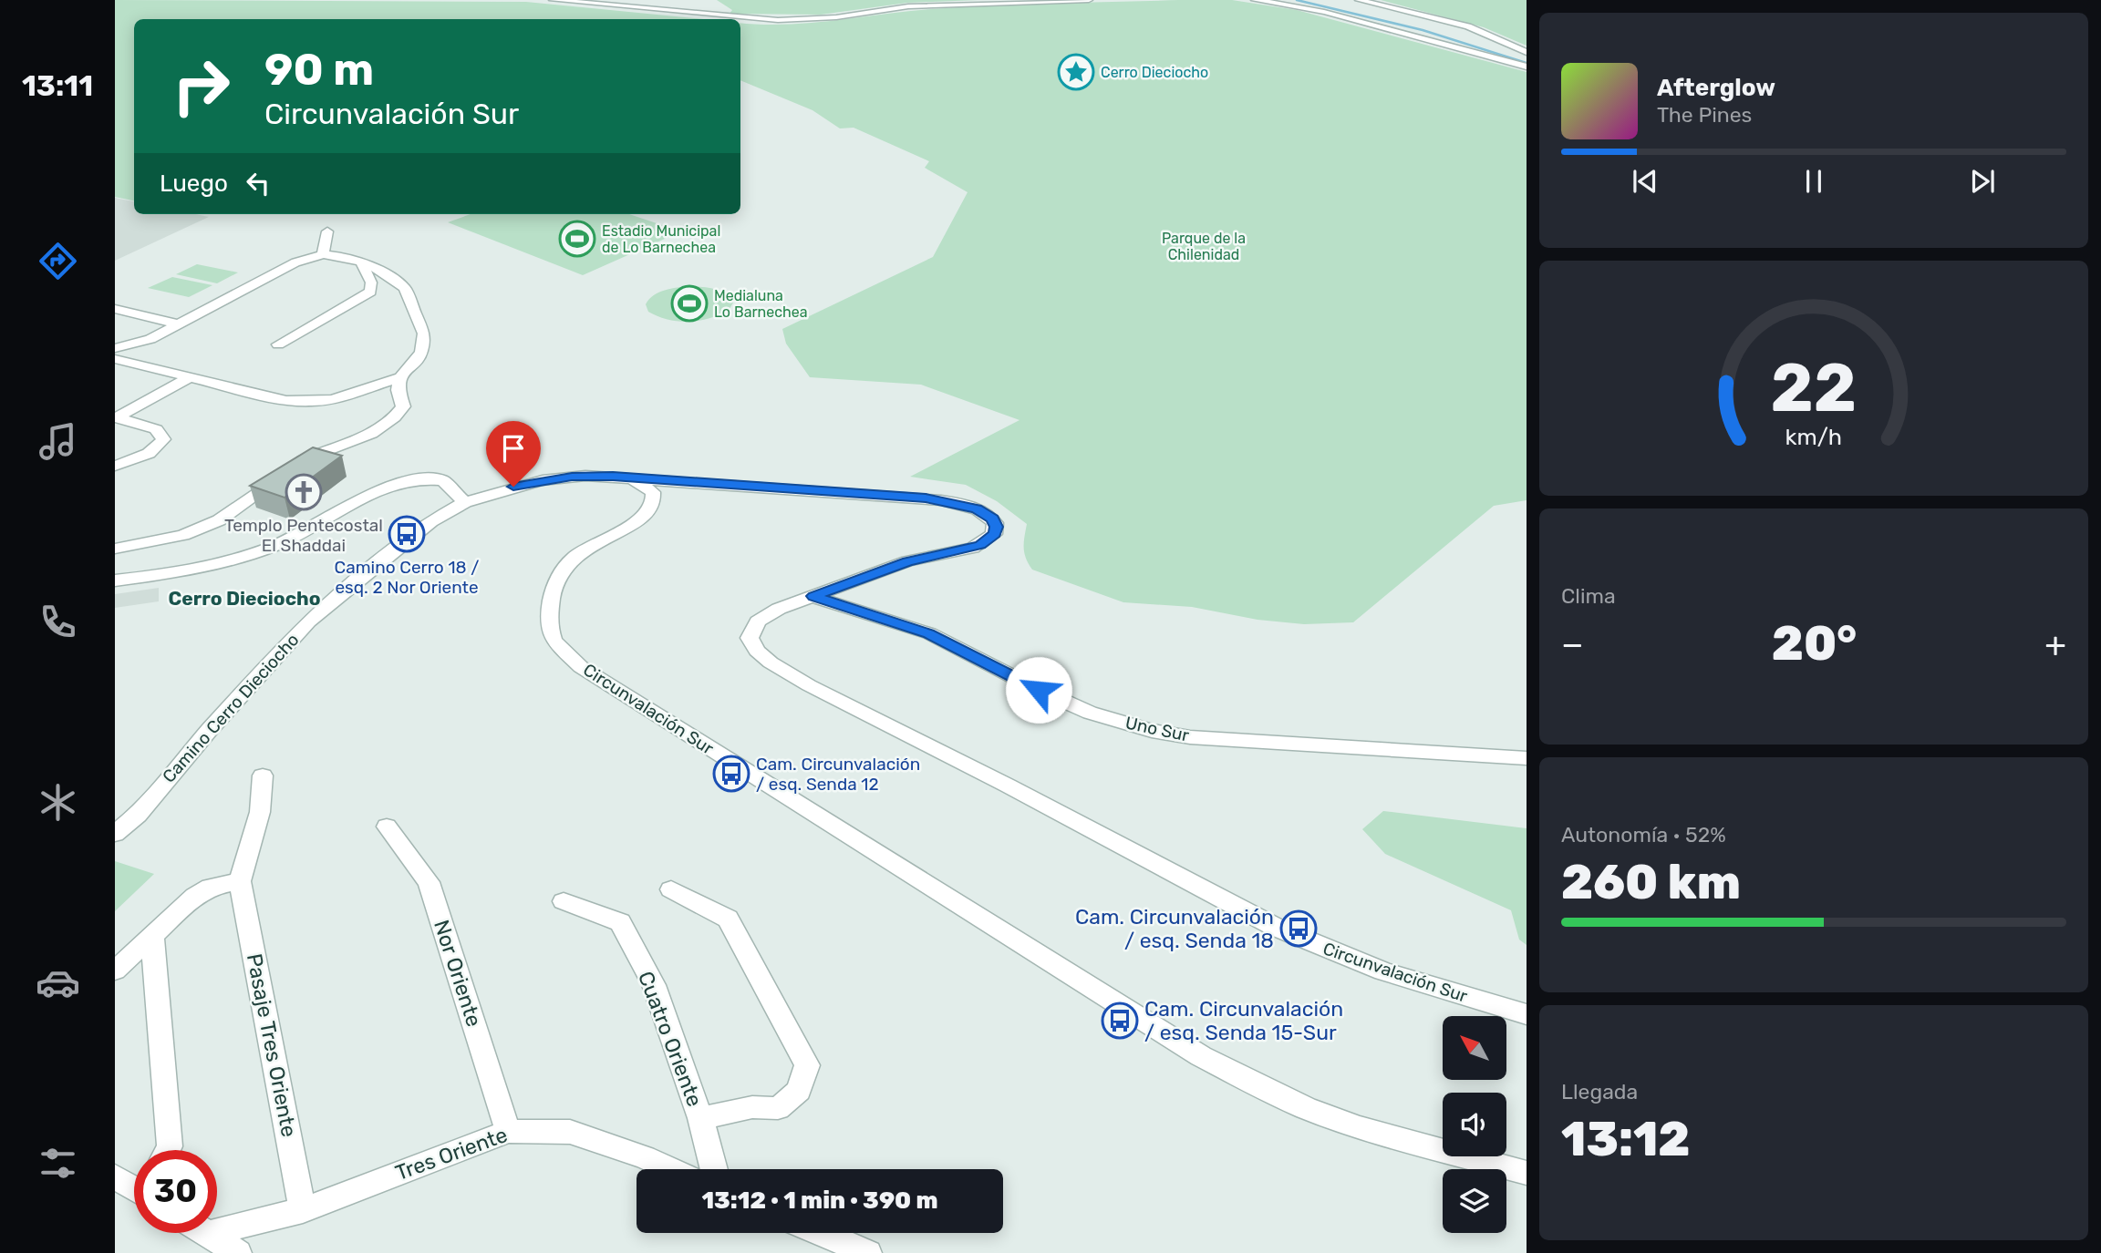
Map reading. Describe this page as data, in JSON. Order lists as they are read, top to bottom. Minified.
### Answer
{"streets":{"street":["Camino Cerro Dieciocho","Circunvalación Sur","Uno Sur","Nor Oriente","Cuatro Oriente","Pasaje Tres Oriente","Tres Oriente"]},"crossings":[["Camino Cerro Dieciocho","Circunvalación Sur"],["Circunvalación Sur","Uno Sur"],["Nor Oriente","Tres Oriente"],["Pasaje Tres Oriente","Tres Oriente"]],"districts":["Cerro Dieciocho"],"parks":["Parque de la Chilenidad"],"places":{"place":["Cerro Dieciocho"],"sports":["Estadio Municipal de Lo Barnechea","Medialuna Lo Barnechea"],"church":["Templo Pentecostal El Shaddai"],"bus stop":["Camino Cerro 18 / esq. 2 Nor Oriente","Cam. Circunvalación / esq. Senda 12","Cam. Circunvalación / esq. Senda 18","Cam. Circunvalación / esq. Senda 15-Sur"]},"north":"top left","page":{"tabs":"13:11","turn":["90 m","Circunvalación Sur"],"song":["Afterglow","The Pines"],"then":"Luego","tile":["Clima",["Autonomía · 52%","260 km"],["Llegada","13:12"]],"heat":["−","20°","+"],"limit":"30","trip":"13:12 · 1 min · 390 m","gauge":["22","km/h"]}}
